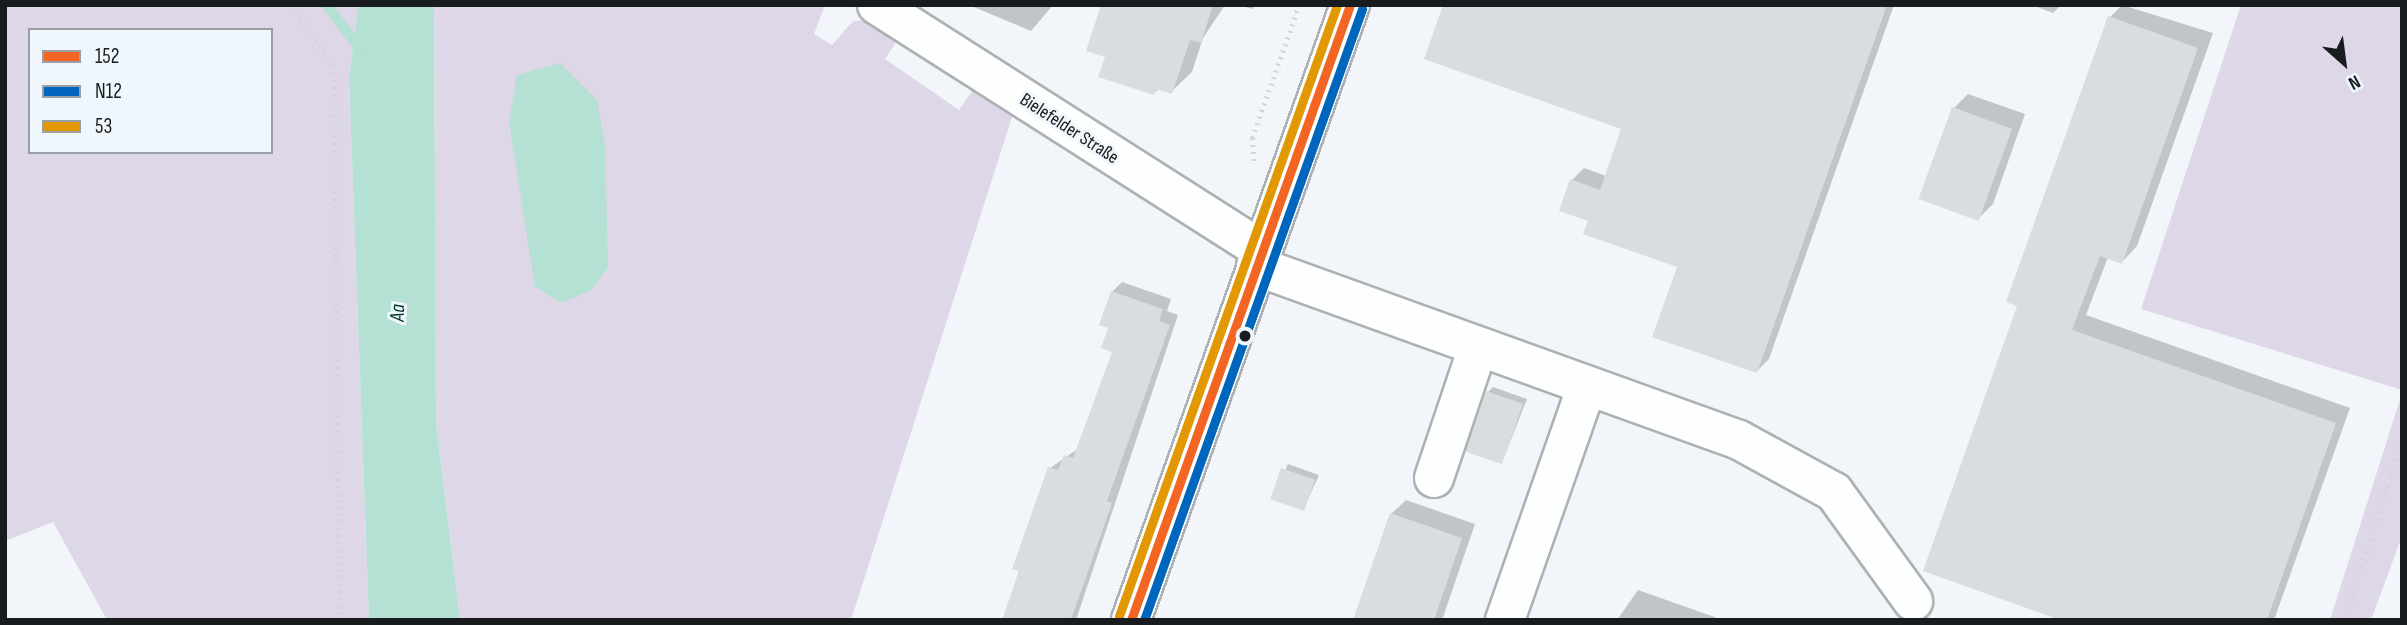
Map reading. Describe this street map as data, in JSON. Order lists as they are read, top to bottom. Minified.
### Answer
{"streets":{"street":["Bielefelder Straße"]},"water":["Aa"],"lines":["transit line 152","transit line 53","transit line N12"],"legend":["152","N12","53"],"north":"bottom right"}
